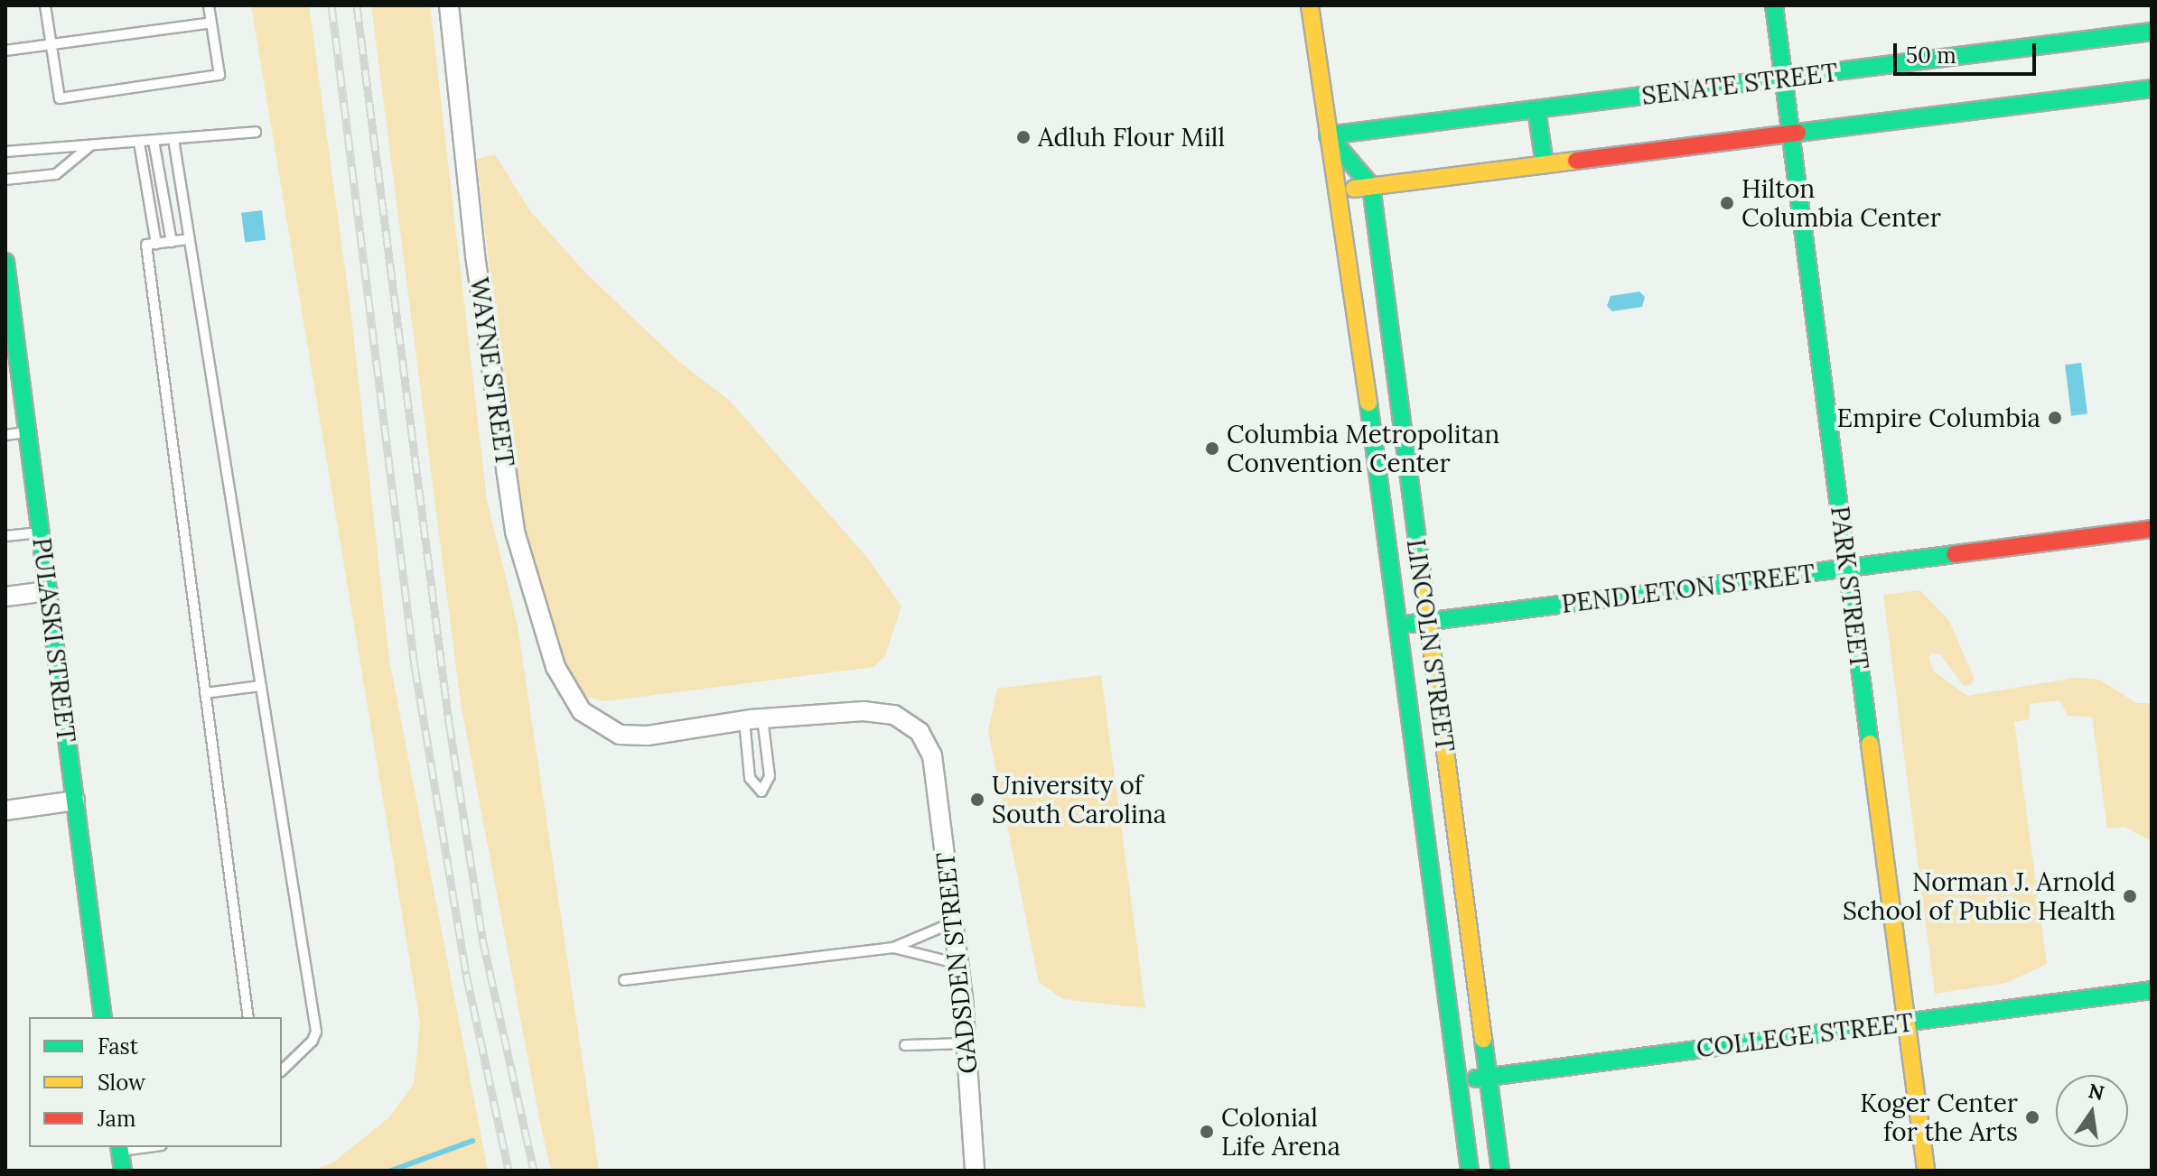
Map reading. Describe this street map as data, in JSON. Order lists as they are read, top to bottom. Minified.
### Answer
{"streets":{"street":["SENATE STREET","WAYNE STREET","PARK STREET","PENDLETON STREET","PULASKI STREET","LINCOLN STREET","GADSDEN STREET","COLLEGE STREET"]},"crossings":[["SENATE STREET","PARK STREET"],["SENATE STREET","LINCOLN STREET"],["WAYNE STREET","GADSDEN STREET"],["PARK STREET","PENDLETON STREET"],["PARK STREET","COLLEGE STREET"],["PENDLETON STREET","LINCOLN STREET"],["LINCOLN STREET","COLLEGE STREET"]],"places":["Adluh Flour Mill","Hilton Columbia Center","Empire Columbia","Columbia Metropolitan Convention Center","University of South Carolina","Norman J. Arnold School of Public Health","Koger Center for the Arts","Colonial Life Arena"],"legend":["Fast","Slow","Jam"],"scale_bar":"50 m","north":"top"}
